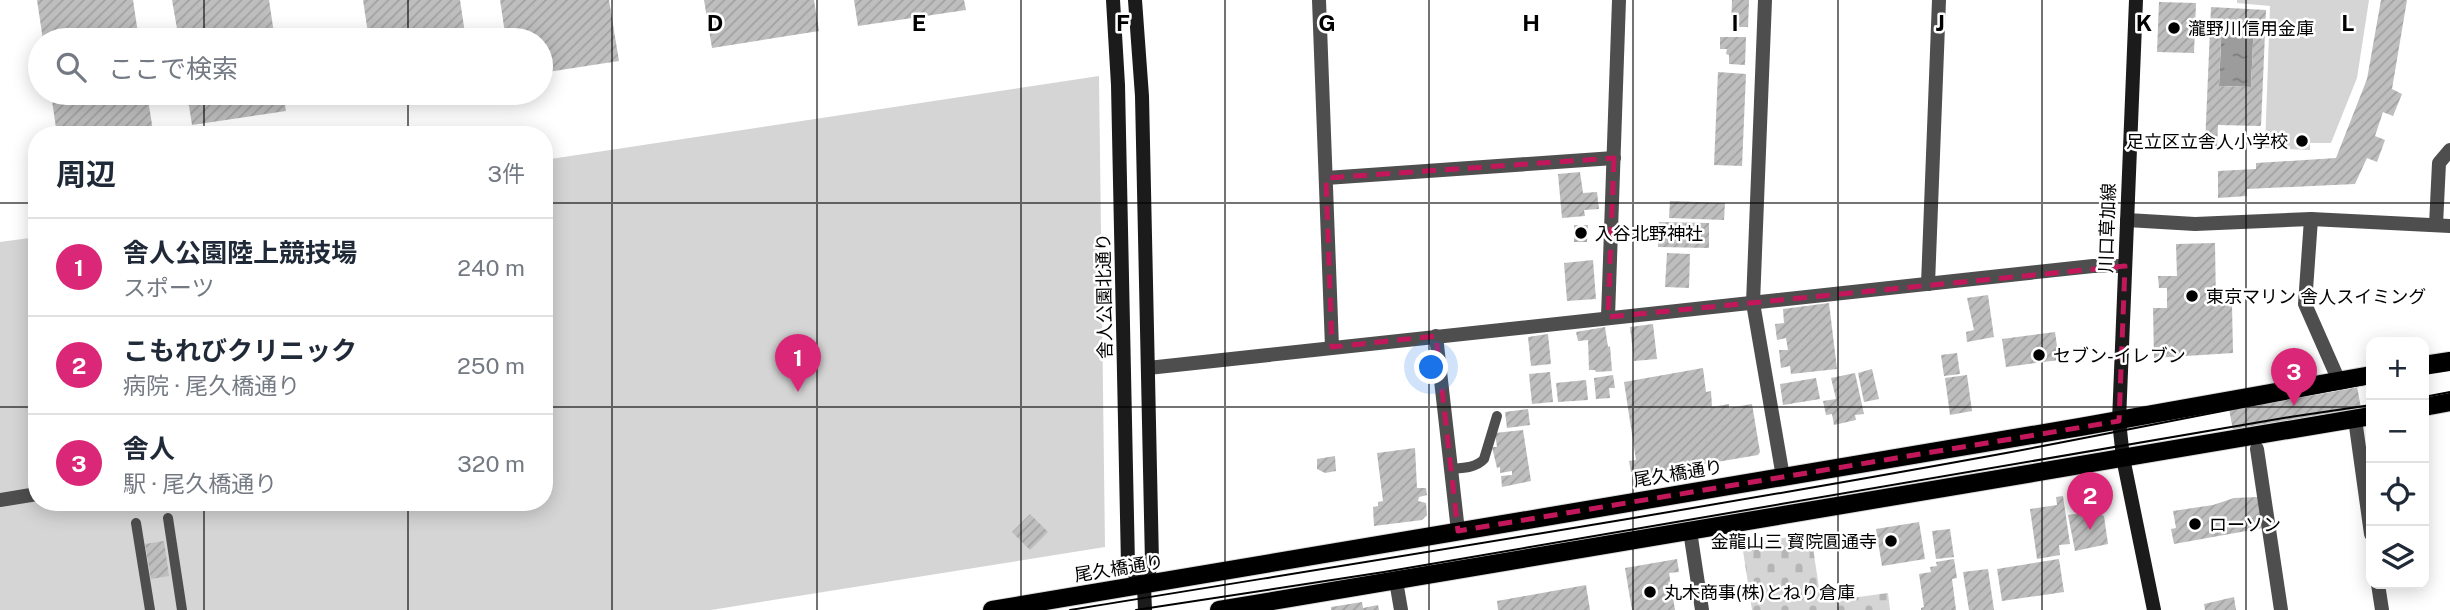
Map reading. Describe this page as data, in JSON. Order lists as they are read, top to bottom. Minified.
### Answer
{"streets":{"main road":["尾久橋通り"],"street":["川口草加線","舎人公園北通り"]},"crossings":[["川口草加線","尾久橋通り"],["舎人公園北通り","尾久橋通り"]],"places":["瀧野川信用金庫","足立区立舎人小学校","入谷北野神社","東京マリン 舎人スイミング","セブン-イレブン","ローソン","金龍山三 寳院圓通寺","丸木商事(株)とねり倉庫"],"page":{"search":"ここで検索","heading":["周辺","3件"],"list":[{"mark":"1","name":"舎人公園陸上競技場","note":"スポーツ","value":"240 m"},{"mark":"2","name":"こもれびクリニック","note":"病院 · 尾久橋通り","value":"250 m"},{"mark":"3","name":"舎人","note":"駅 · 尾久橋通り","value":"320 m"}],"pins":["1","3","2"],"map_buttons":["+","−"]},"grid":{"columns":["D","E","F","G","H","I","J","K","L"]}}
